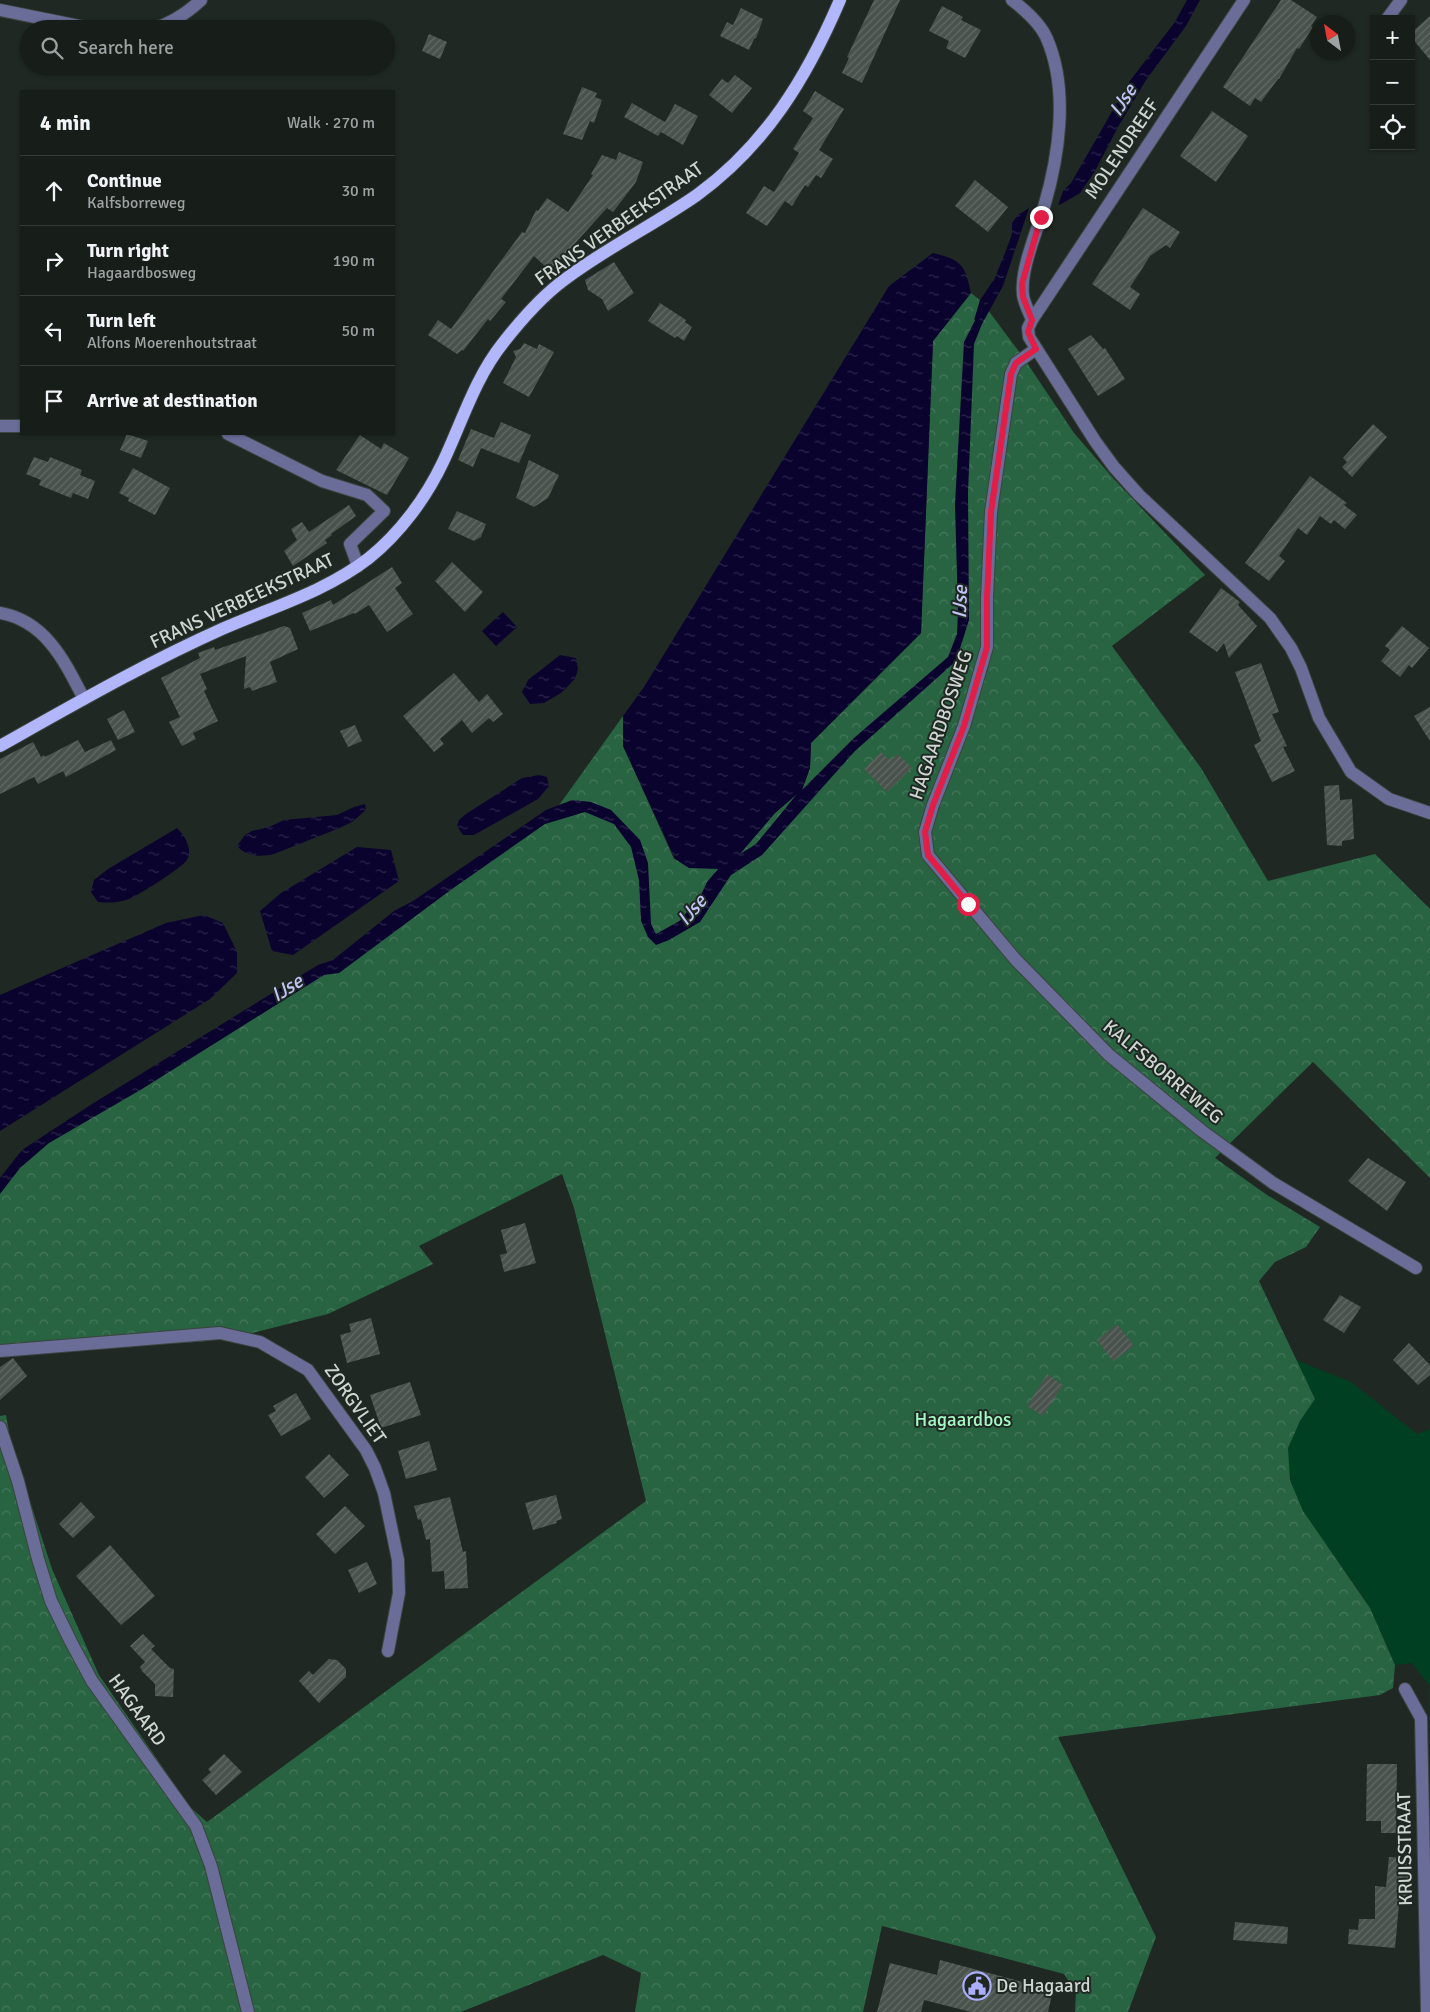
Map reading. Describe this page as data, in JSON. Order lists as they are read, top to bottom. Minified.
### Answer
{"streets":{"main road":["FRANS VERBEEKSTRAAT"],"street":["MOLENDREEF","HAGAARDBOSWEG","KALFSBORREWEG","ZORGVLIET","HAGAARD","KRUISSTRAAT"]},"crossings":[["HAGAARDBOSWEG","KALFSBORREWEG"]],"water":["IJse"],"parks":["Hagaardbos"],"places":{"public building":["De Hagaard"]},"north":"top left","page":{"map_buttons":["+","−"],"search":"Search here","heading":["4 min","Walk · 270 m"],"list":[["Continue","Kalfsborreweg","30 m"],["Turn right","Hagaardbosweg","190 m"],["Turn left","Alfons Moerenhoutstraat","50 m"],"Arrive at destination"]}}
